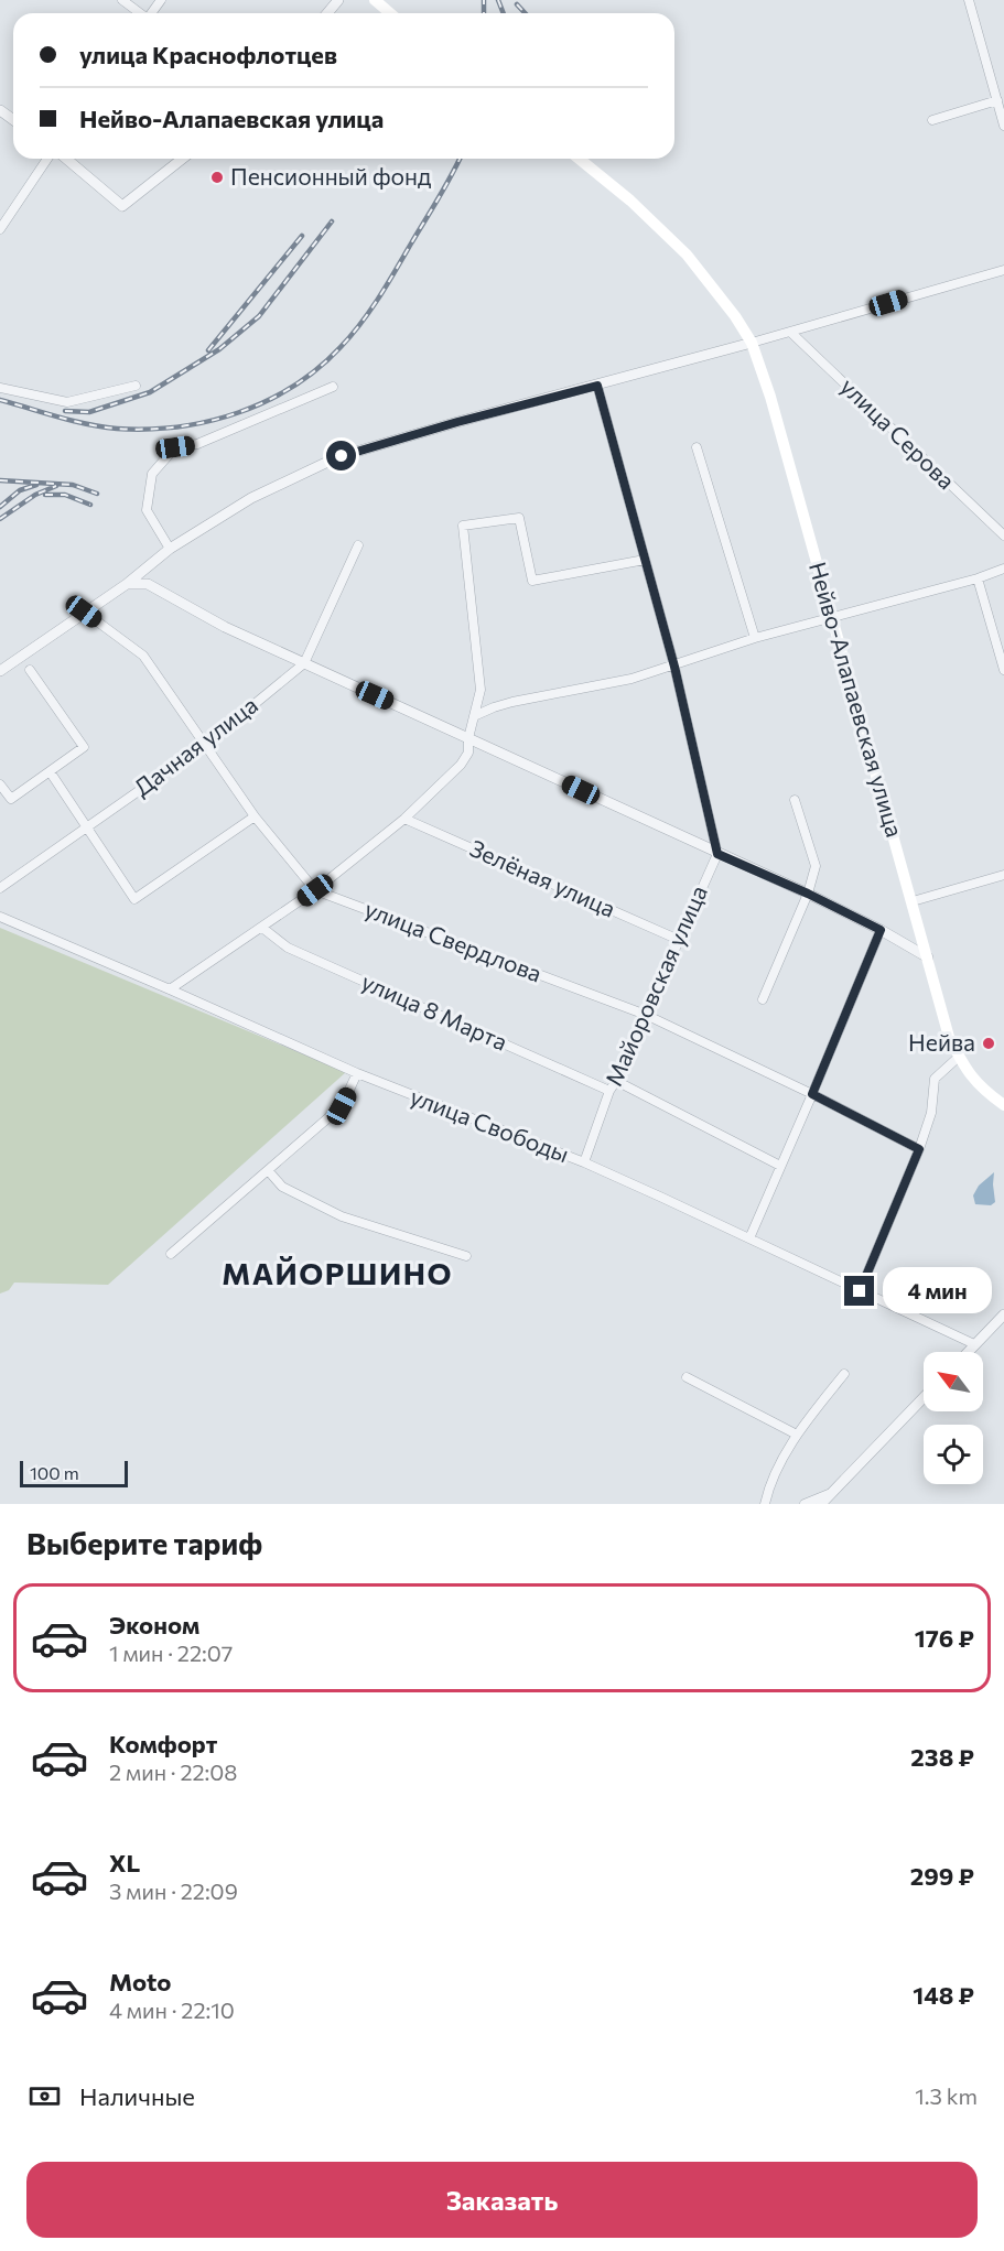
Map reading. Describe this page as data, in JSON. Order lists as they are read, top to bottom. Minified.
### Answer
{"streets":{"main road":["Нейво-Алапаевская улица"],"street":["улица Серова","Дачная улица","Зелёная улица","улица Свердлова","Майоровская улица","улица 8 Марта","улица Свободы"]},"crossings":[["Дачная улица","улица Свердлова"],["Зелёная улица","Майоровская улица"],["улица Свердлова","Майоровская улица"],["Майоровская улица","улица 8 Марта"],["Майоровская улица","улица Свободы"]],"districts":["МАЙОРШИНО"],"places":["Пенсионный фонд","Нейва"],"scale_bar":"100 m","north":"top left","page":{"banner":["улица Краснофлотцев","Нейво-Алапаевская улица"],"bubble":"4 мин","scale":"100 m","heading":"Выберите тариф","list":[{"name":"Эконом","note":"1 мин · 22:07","value":"176 ₽"},{"name":"Комфорт","note":"2 мин · 22:08","value":"238 ₽"},{"name":"XL","note":"3 мин · 22:09","value":"299 ₽"},{"name":"Moto","note":"4 мин · 22:10","value":"148 ₽"}],"pay":["Наличные","1.3 km"],"buttons":"Заказать"}}
